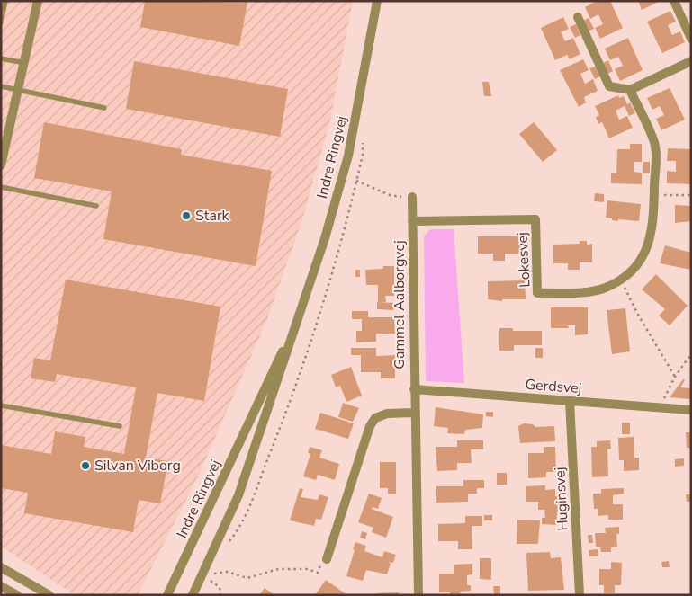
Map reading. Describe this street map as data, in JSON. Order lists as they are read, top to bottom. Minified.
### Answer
{"streets":{"street":["Indre Ringvej","Lokesvej","Gammel Aalborgvej","Gerdsvej","Huginsvej"]},"crossings":[["Lokesvej","Gammel Aalborgvej"],["Gammel Aalborgvej","Gerdsvej"],["Gerdsvej","Huginsvej"]],"places":["Stark","Silvan Viborg"]}
